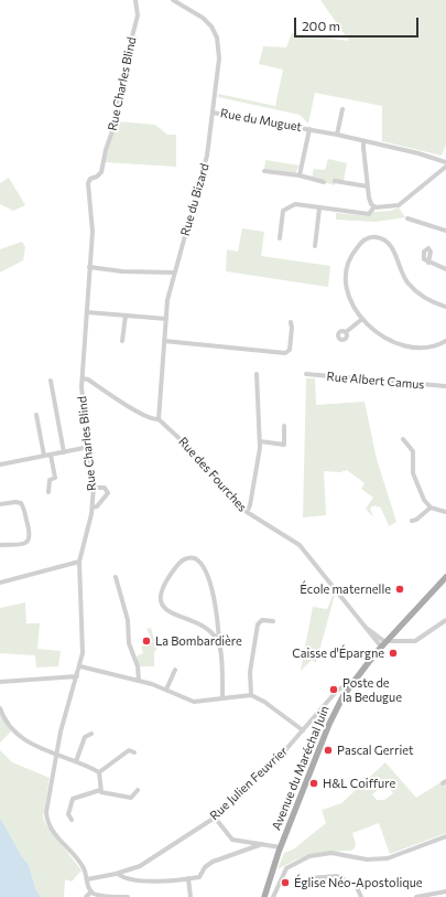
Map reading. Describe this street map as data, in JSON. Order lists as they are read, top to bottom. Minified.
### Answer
{"streets":{"main road":["Avenue du Maréchal Juin"],"street":["Rue Charles Blind","Rue du Muguet","Rue du Bizard","Rue Albert Camus","Rue des Fourches","Rue Julien Feuvrier"]},"crossings":[["Rue Charles Blind","Rue des Fourches"],["Rue Charles Blind","Rue Julien Feuvrier"],["Rue du Muguet","Rue du Bizard"],["Rue du Bizard","Rue des Fourches"],["Rue des Fourches","Avenue du Maréchal Juin"],["Avenue du Maréchal Juin","Rue Julien Feuvrier"]],"places":["École maternelle","La Bombardière","Caisse d'Épargne","Poste de la Bedugue","Pascal Gerriet","H&L Coiffure","Église Néo-Apostolique"],"scale_bar":"200 m"}
